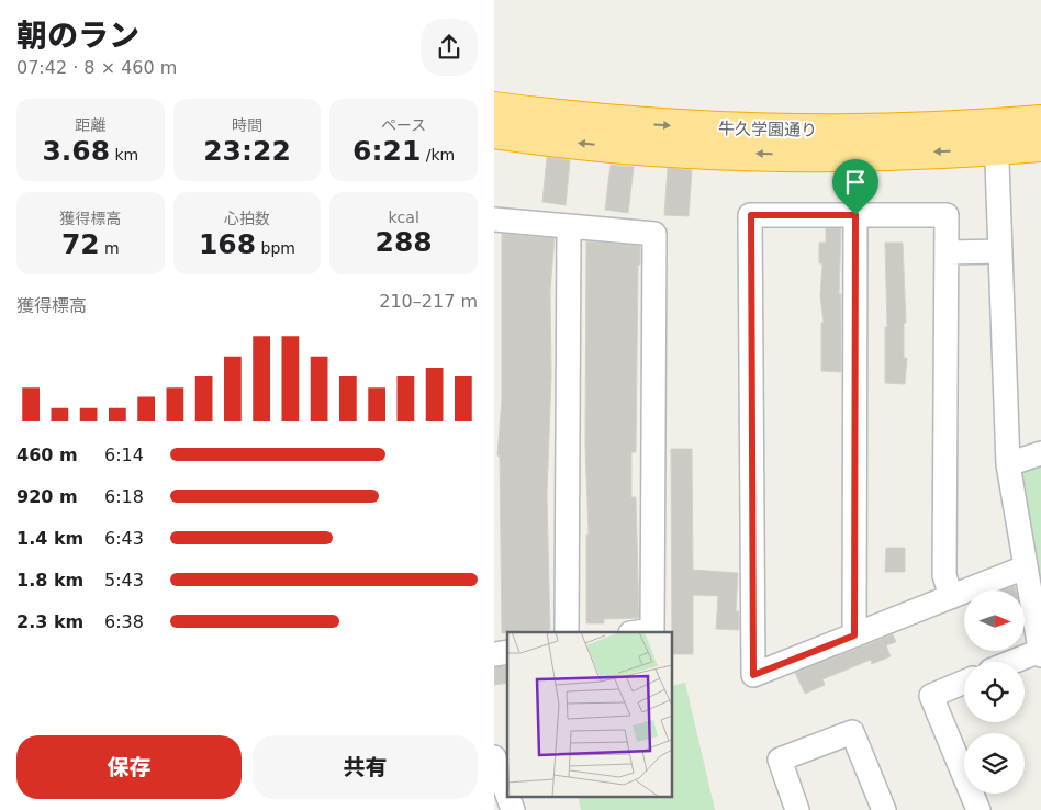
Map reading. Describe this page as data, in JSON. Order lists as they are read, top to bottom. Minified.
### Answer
{"streets":{"highway":["牛久学園通り"]},"north":"right","page":{"heading":["朝のラン","07:42 · 8 × 460 m"],"stats":[["距離","3.68 km"],["時間","23:22"],["ペース","6:21 /km"],["獲得標高","72 m"],["心拍数","168 bpm"],["kcal","288"]],"chart":["獲得標高","210–217 m"],"list":[{"name":"460 m","note":"6:14"},{"name":"920 m","note":"6:18"},{"name":"1.4 km","note":"6:43"},{"name":"1.8 km","note":"5:43"},{"name":"2.3 km","note":"6:38"}],"buttons":["保存","共有"]}}
